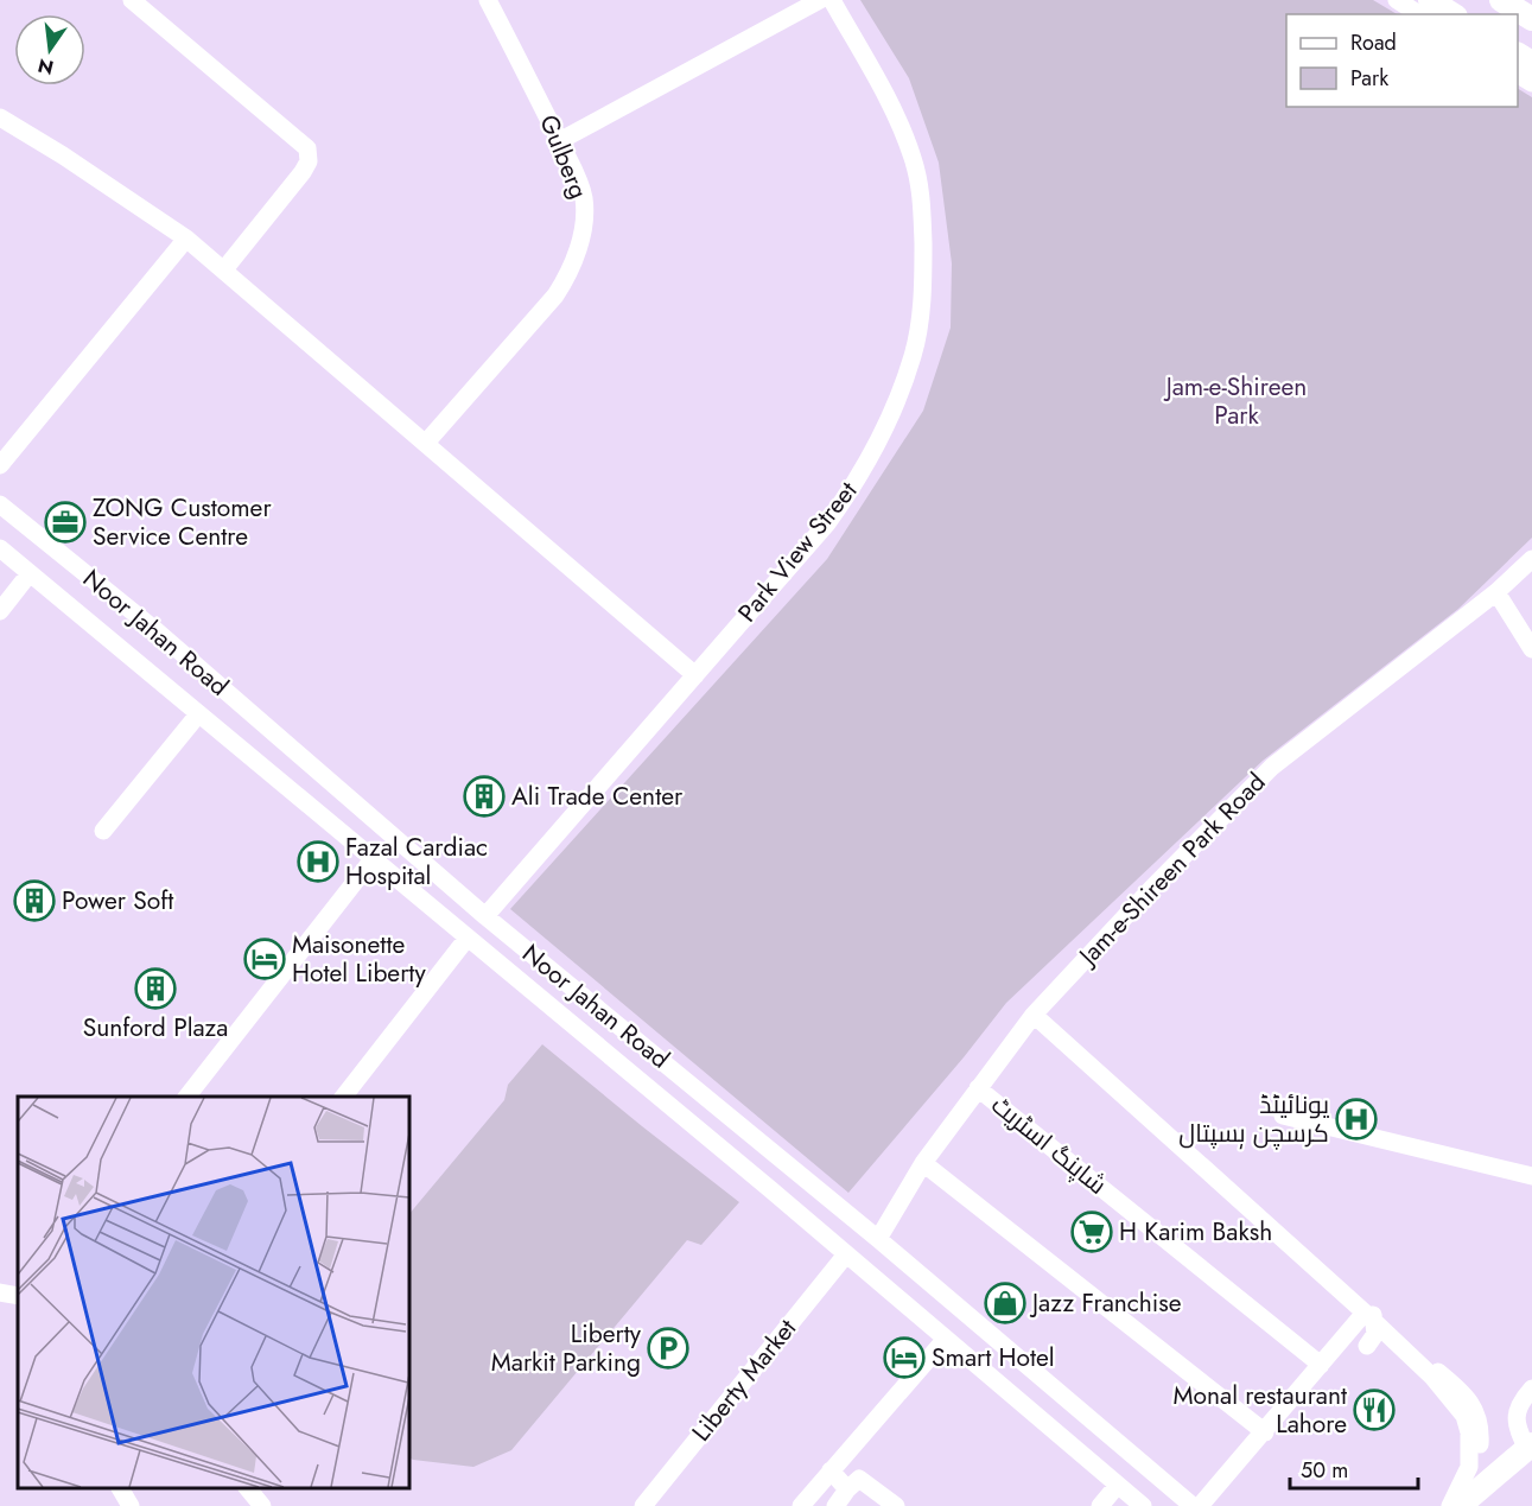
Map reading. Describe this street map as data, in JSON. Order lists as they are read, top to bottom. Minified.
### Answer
{"streets":{"street":["Gulberg","Park View Street","Noor Jahan Road","Jam-e-Shireen Park Road","شاپنگ اسٹریٹ","Liberty Market"]},"crossings":[["Park View Street","Noor Jahan Road"],["Noor Jahan Road","Jam-e-Shireen Park Road"],["Noor Jahan Road","Liberty Market"],["Jam-e-Shireen Park Road","شاپنگ اسٹریٹ"]],"parks":["Jam-e-Shireen Park"],"places":{"office":["ZONG Customer Service Centre"],"building":["Ali Trade Center","Power Soft","Sunford Plaza"],"hospital":["Fazal Cardiac Hospital","یونائیٹڈ کرسچن ہسپتال"],"hotel":["Maisonette Hotel Liberty","Smart Hotel"],"supermarket":["H Karim Baksh"],"shop":["Jazz Franchise"],"parking":["Liberty Markit Parking"],"restaurant":["Monal restaurant Lahore"]},"legend":["Road","Park"],"scale_bar":"50 m","north":"bottom"}
